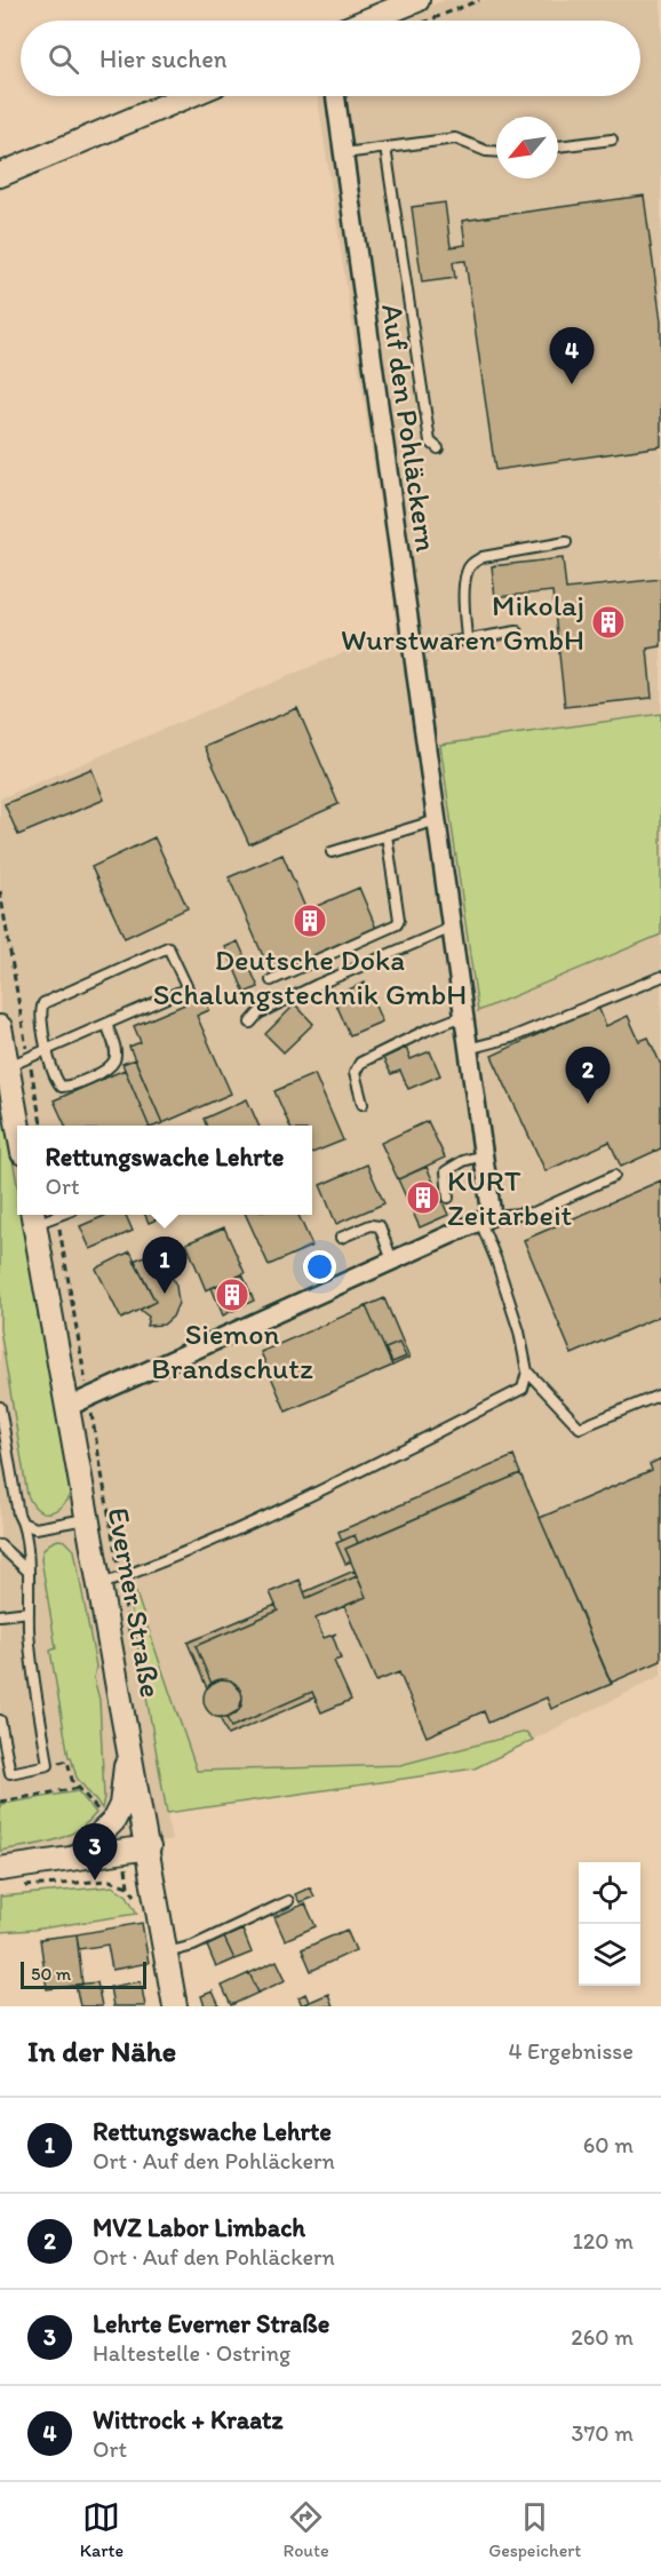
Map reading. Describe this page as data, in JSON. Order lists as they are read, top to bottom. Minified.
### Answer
{"streets":{"street":["Auf den Pohläckern","Everner Straße"]},"places":{"building":["Mikolaj Wurstwaren GmbH","Deutsche Doka Schalungstechnik GmbH","KURT Zeitarbeit","Siemon Brandschutz"]},"scale_bar":"50 m","north":"bottom left","page":{"search":"Hier suchen","pins":["4","2","1","3"],"popup":["Rettungswache Lehrte","Ort"],"scale":"50 m","heading":["In der Nähe","4 Ergebnisse"],"list":[{"mark":"1","name":"Rettungswache Lehrte","note":"Ort · Auf den Pohläckern","value":"60 m"},{"mark":"2","name":"MVZ Labor Limbach","note":"Ort · Auf den Pohläckern","value":"120 m"},{"mark":"3","name":"Lehrte Everner Straße","note":"Haltestelle · Ostring","value":"260 m"},{"mark":"4","name":"Wittrock + Kraatz","note":"Ort","value":"370 m"}],"nav":["Karte","Route","Gespeichert"]}}
